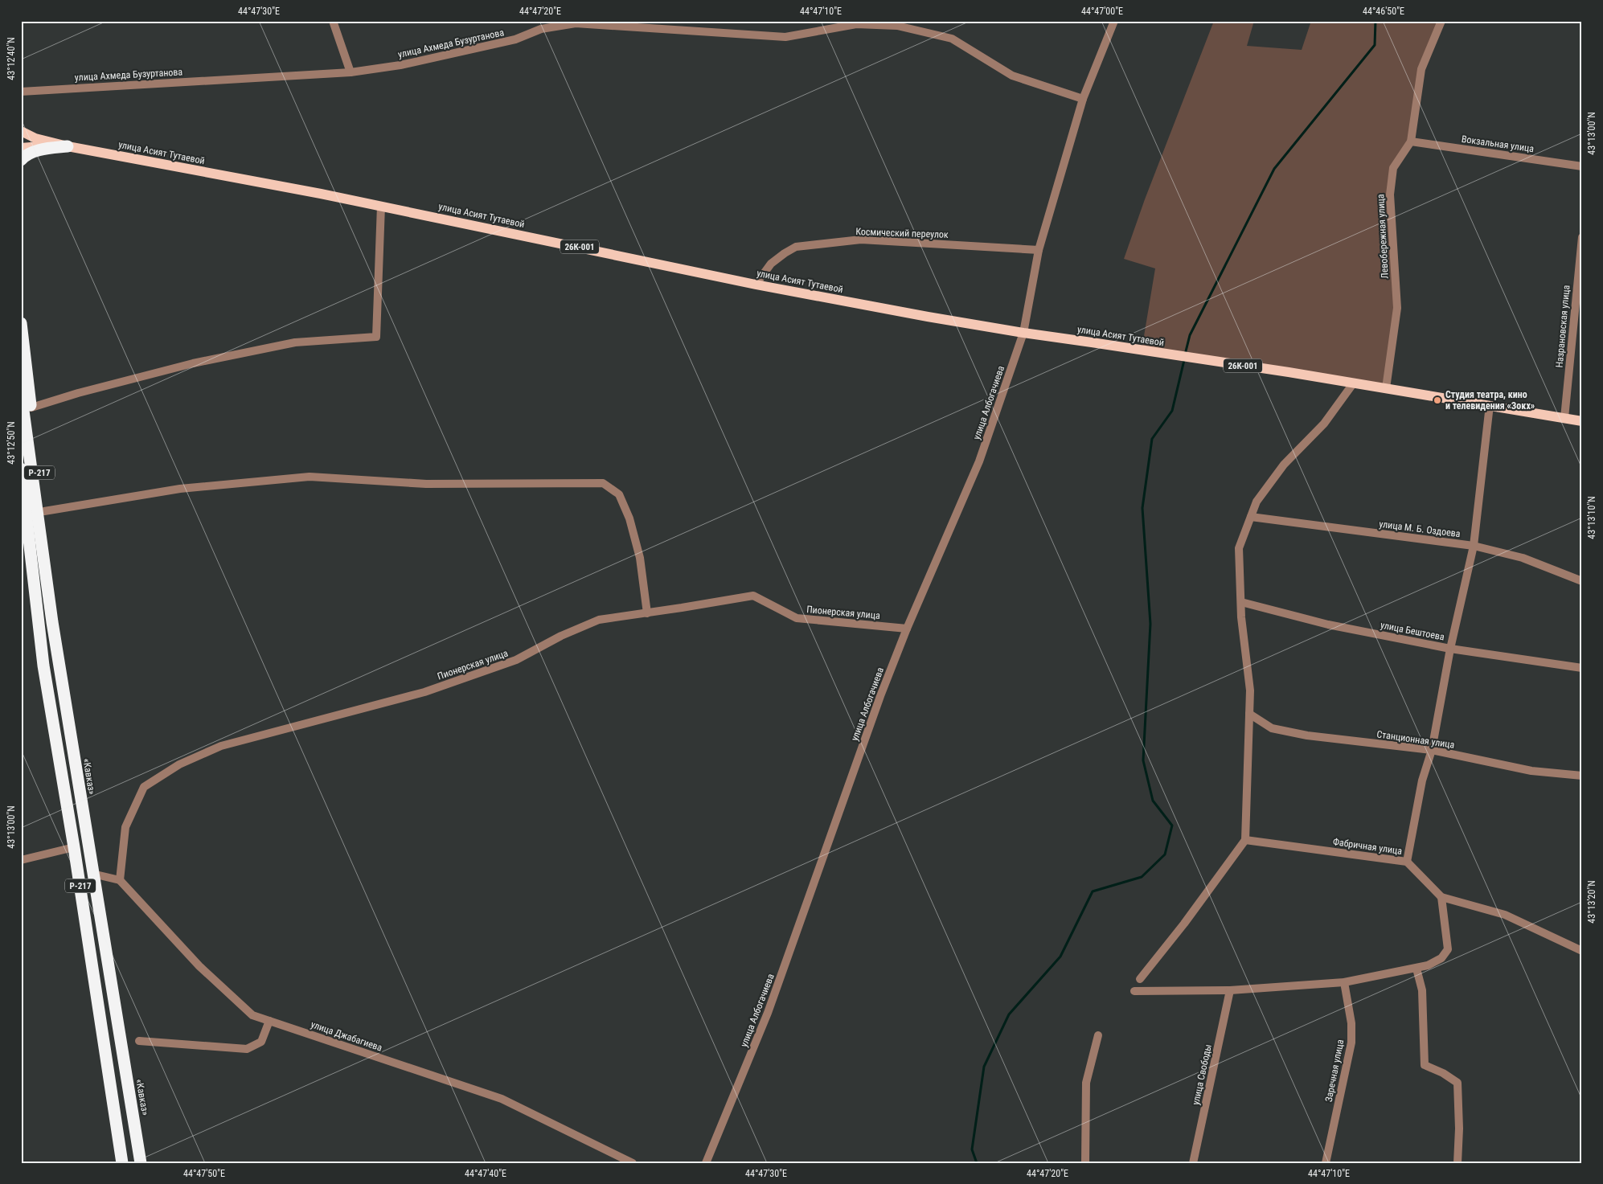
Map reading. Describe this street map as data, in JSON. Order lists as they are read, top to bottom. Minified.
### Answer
{"streets":{"highway":["Р-217","«Кавказ»"],"main road":["улица Асият Тутаевой","26К-001"],"street":["улица Ахмеда Бузуртанова","Вокзальная улица","Космический переулок","Левобережная улица","Назрановская улица","улица Албогачиева","улица М. Б. Оздоева","Пионерская улица","улица Бештоева","Станционная улица","Фабричная улица","улица Джабагиева","Заречная улица","улица Свободы"]},"crossings":[["улица Ахмеда Бузуртанова","улица Албогачиева"],["Вокзальная улица","Левобережная улица"],["улица Асият Тутаевой","Космический переулок"],["улица Асият Тутаевой","Левобережная улица"],["улица Асият Тутаевой","Назрановская улица"],["улица Асият Тутаевой","улица Албогачиева"],["Космический переулок","улица Албогачиева"],["улица Албогачиева","Пионерская улица"],["Р-217","«Кавказ»"],["Пионерская улица","улица Джабагиева"]],"places":["Студия театра, кино и телевидения «Зокх»"],"coordinates":["44°47'30\"E","44°47'20\"E","44°47'10\"E","44°47'00\"E","44°46'50\"E","43°12'40\"N","43°13'00\"N","43°12'50\"N","43°13'10\"N","43°13'20\"N","44°47'50\"E","44°47'40\"E"]}
